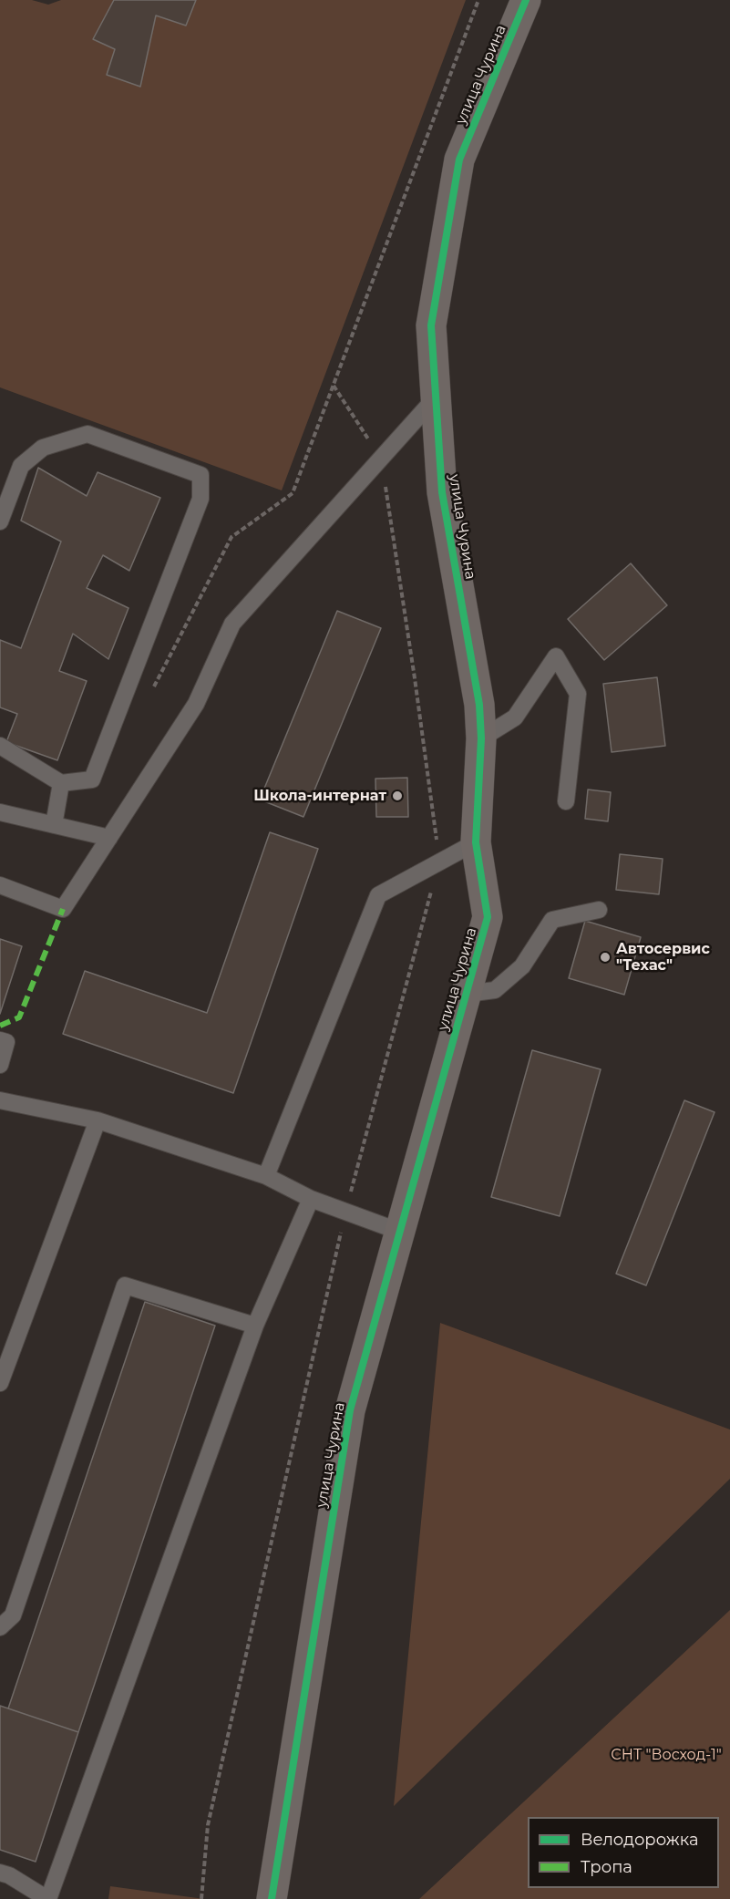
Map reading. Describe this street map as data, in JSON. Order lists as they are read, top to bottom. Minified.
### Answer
{"streets":{"street":["улица Чурина"]},"parks":["СНТ \"Восход-1\""],"places":["Школа-интернат","Автосервис \"Техас\""],"legend":["Велодорожка","Тропа"]}
